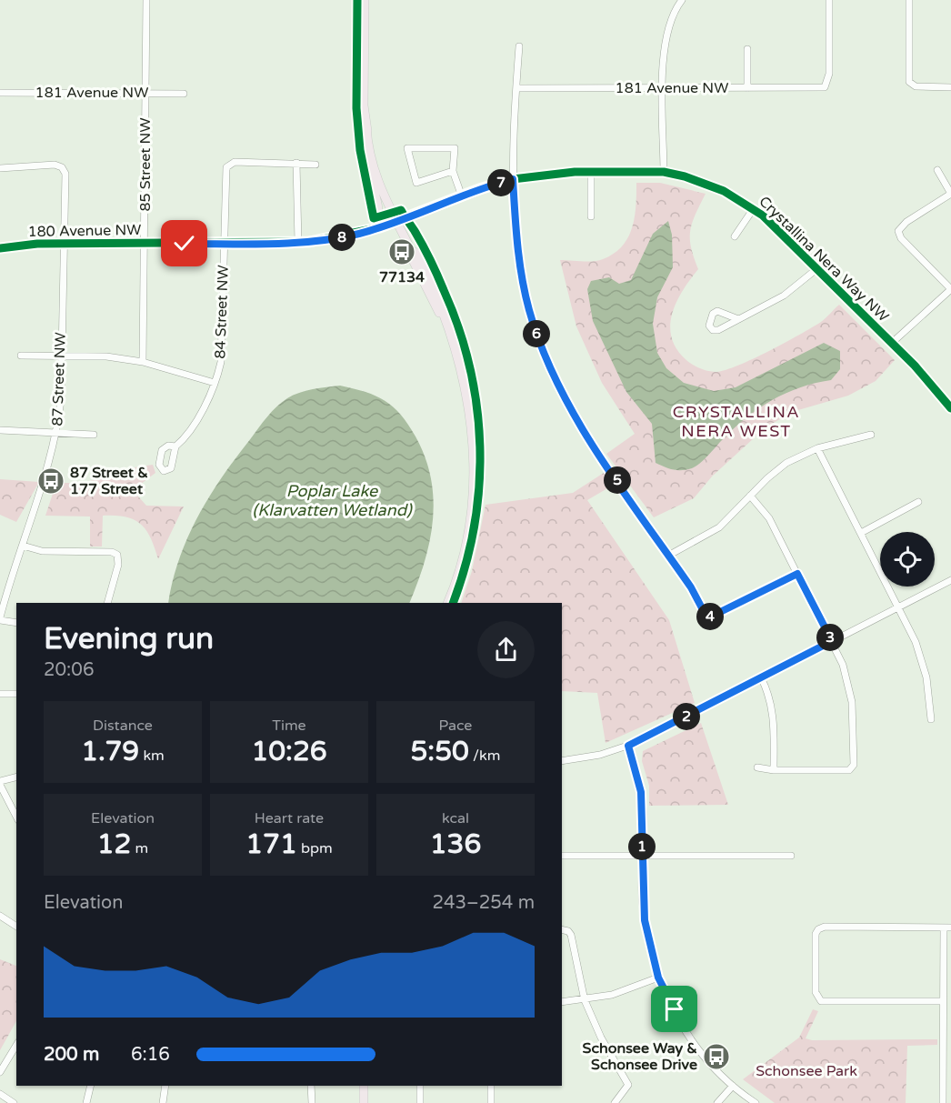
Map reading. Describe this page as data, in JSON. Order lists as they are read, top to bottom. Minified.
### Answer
{"streets":{"street":["181 Avenue NW","85 Street NW","180 Avenue NW","Crystallina Nera Way NW","84 Street NW","87 Street NW"]},"crossings":[["181 Avenue NW","85 Street NW"],["85 Street NW","180 Avenue NW"],["180 Avenue NW","Crystallina Nera Way NW"],["180 Avenue NW","84 Street NW"],["180 Avenue NW","87 Street NW"]],"districts":["CRYSTALLINA NERA WEST"],"water":["Poplar Lake (Klarvatten Wetland)"],"parks":["Schonsee Park"],"places":{"bus stop":["77134","87 Street & 177 Street","Schonsee Way & Schonsee Drive"]},"page":{"pins":["7","8","6","5","4","3","2","1"],"heading":["Evening run","20:06"],"stats":[["Distance","1.79 km"],["Time","10:26"],["Pace","5:50 /km"],["Elevation","12 m"],["Heart rate","171 bpm"],["kcal","136"]],"chart":["Elevation","243–254 m"],"list":[{"name":"200 m","note":"6:16"}]}}
